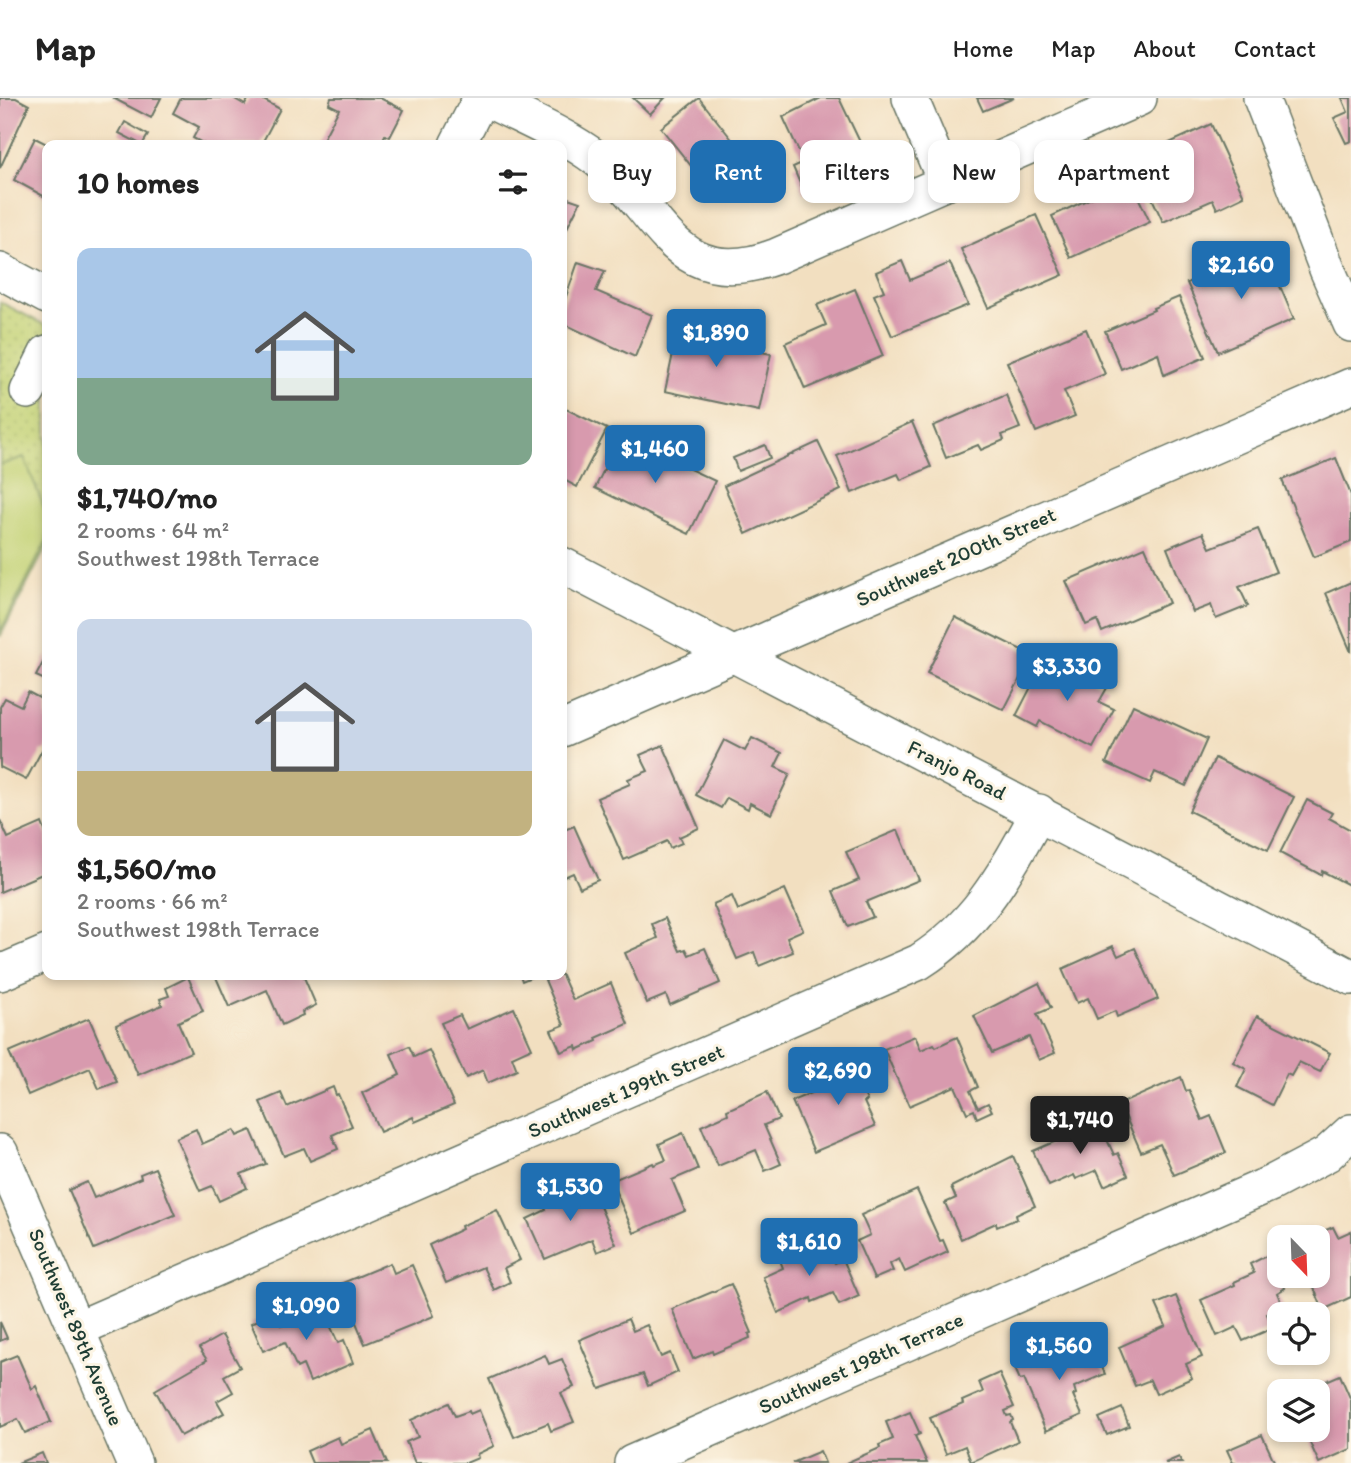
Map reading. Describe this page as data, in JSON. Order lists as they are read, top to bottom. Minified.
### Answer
{"streets":{"street":["Southwest 200th Street","Franjo Road","Southwest 199th Street","Southwest 89th Avenue","Southwest 198th Terrace"]},"crossings":[["Southwest 200th Street","Franjo Road"],["Franjo Road","Southwest 199th Street"],["Southwest 199th Street","Southwest 89th Avenue"]],"north":"bottom right","page":{"header":"Map","nav":["Home","Map","About","Contact"],"chip":["Buy","Rent","Filters","New","Apartment"],"heading":"10 homes","list":[{"name":"$1,740/mo","note":"2 rooms · 64 m² · Southwest 198th Terrace"},{"name":"$1,560/mo","note":"2 rooms · 66 m² · Southwest 198th Terrace"}],"price":["$2,160","$1,890","$1,460","$3,330","$2,690","$1,740","$1,530","$1,610","$1,090","$1,560"]}}
